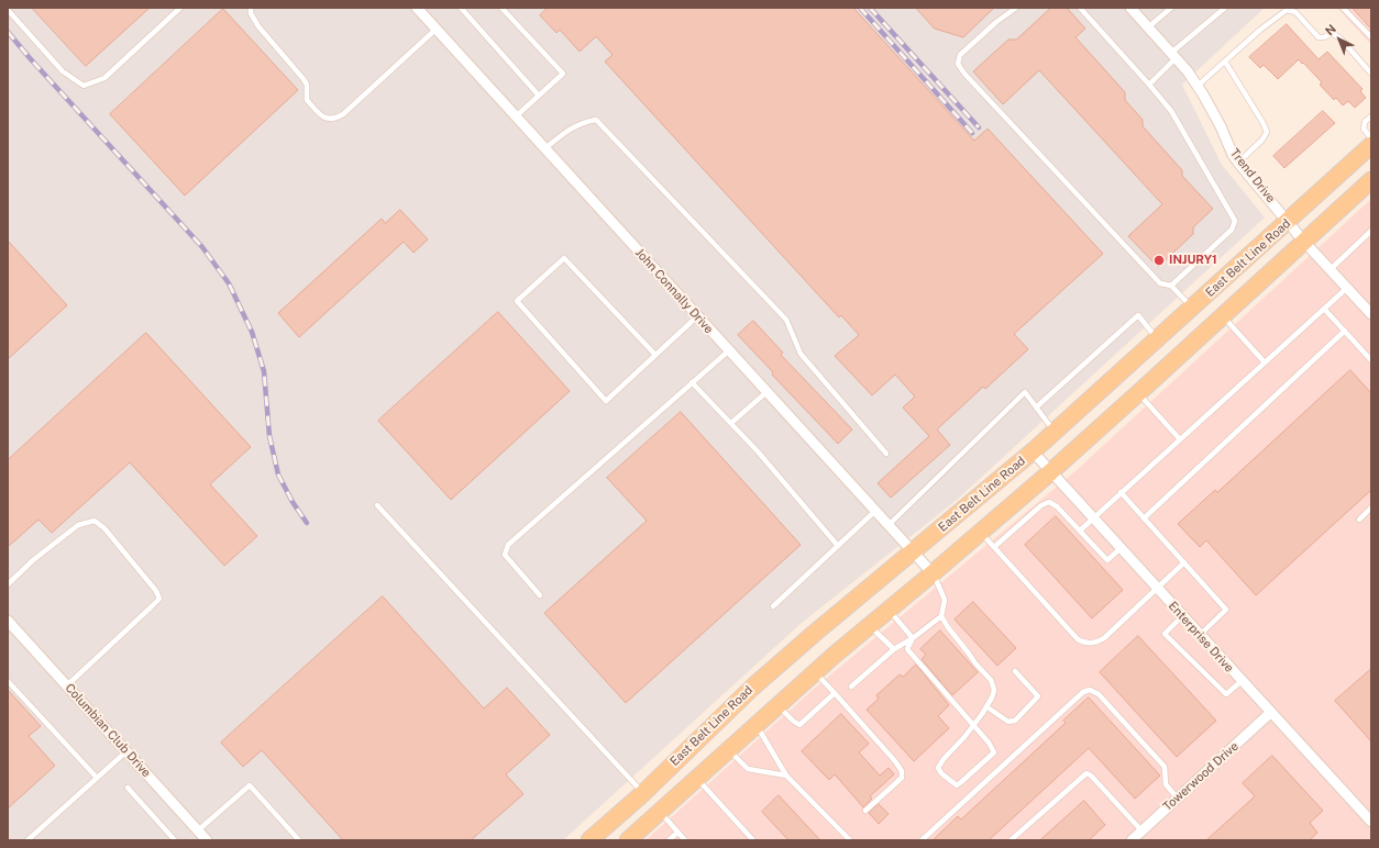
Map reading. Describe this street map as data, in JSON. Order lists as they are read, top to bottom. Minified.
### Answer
{"streets":{"main road":["East Belt Line Road"],"street":["Trend Drive","John Connally Drive","Enterprise Drive","Columbian Club Drive","Towerwood Drive"]},"crossings":[["Trend Drive","East Belt Line Road"],["East Belt Line Road","John Connally Drive"],["East Belt Line Road","Enterprise Drive"],["Enterprise Drive","Towerwood Drive"]],"places":["INJURY1"],"north":"top left"}
